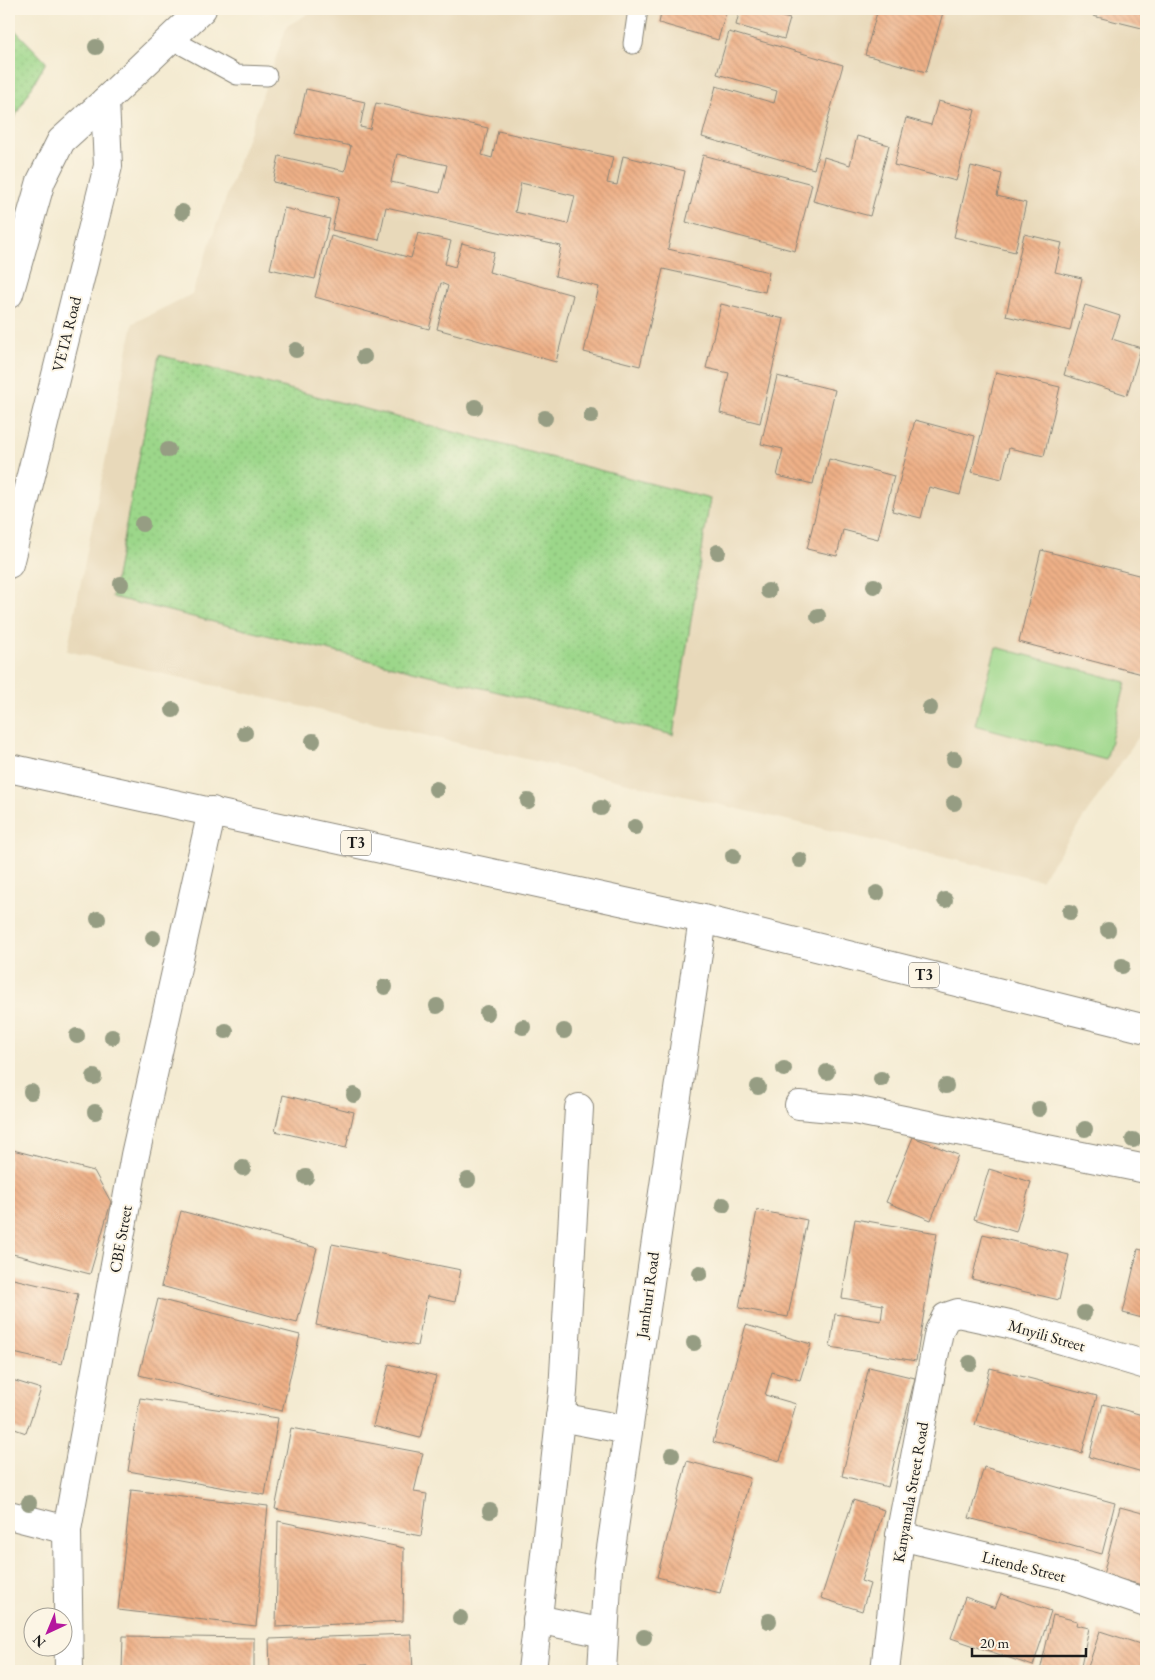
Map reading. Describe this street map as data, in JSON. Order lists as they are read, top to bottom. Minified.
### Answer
{"streets":{"main road":["VETA Road","T3","CBE Street","Jamhuri Road","Mnyili Street","Kanyamala Street Road","Litende Street"]},"crossings":[["T3","CBE Street"],["T3","Jamhuri Road"],["Mnyili Street","Kanyamala Street Road"],["Kanyamala Street Road","Litende Street"]],"scale_bar":"20 m","north":"bottom left"}
